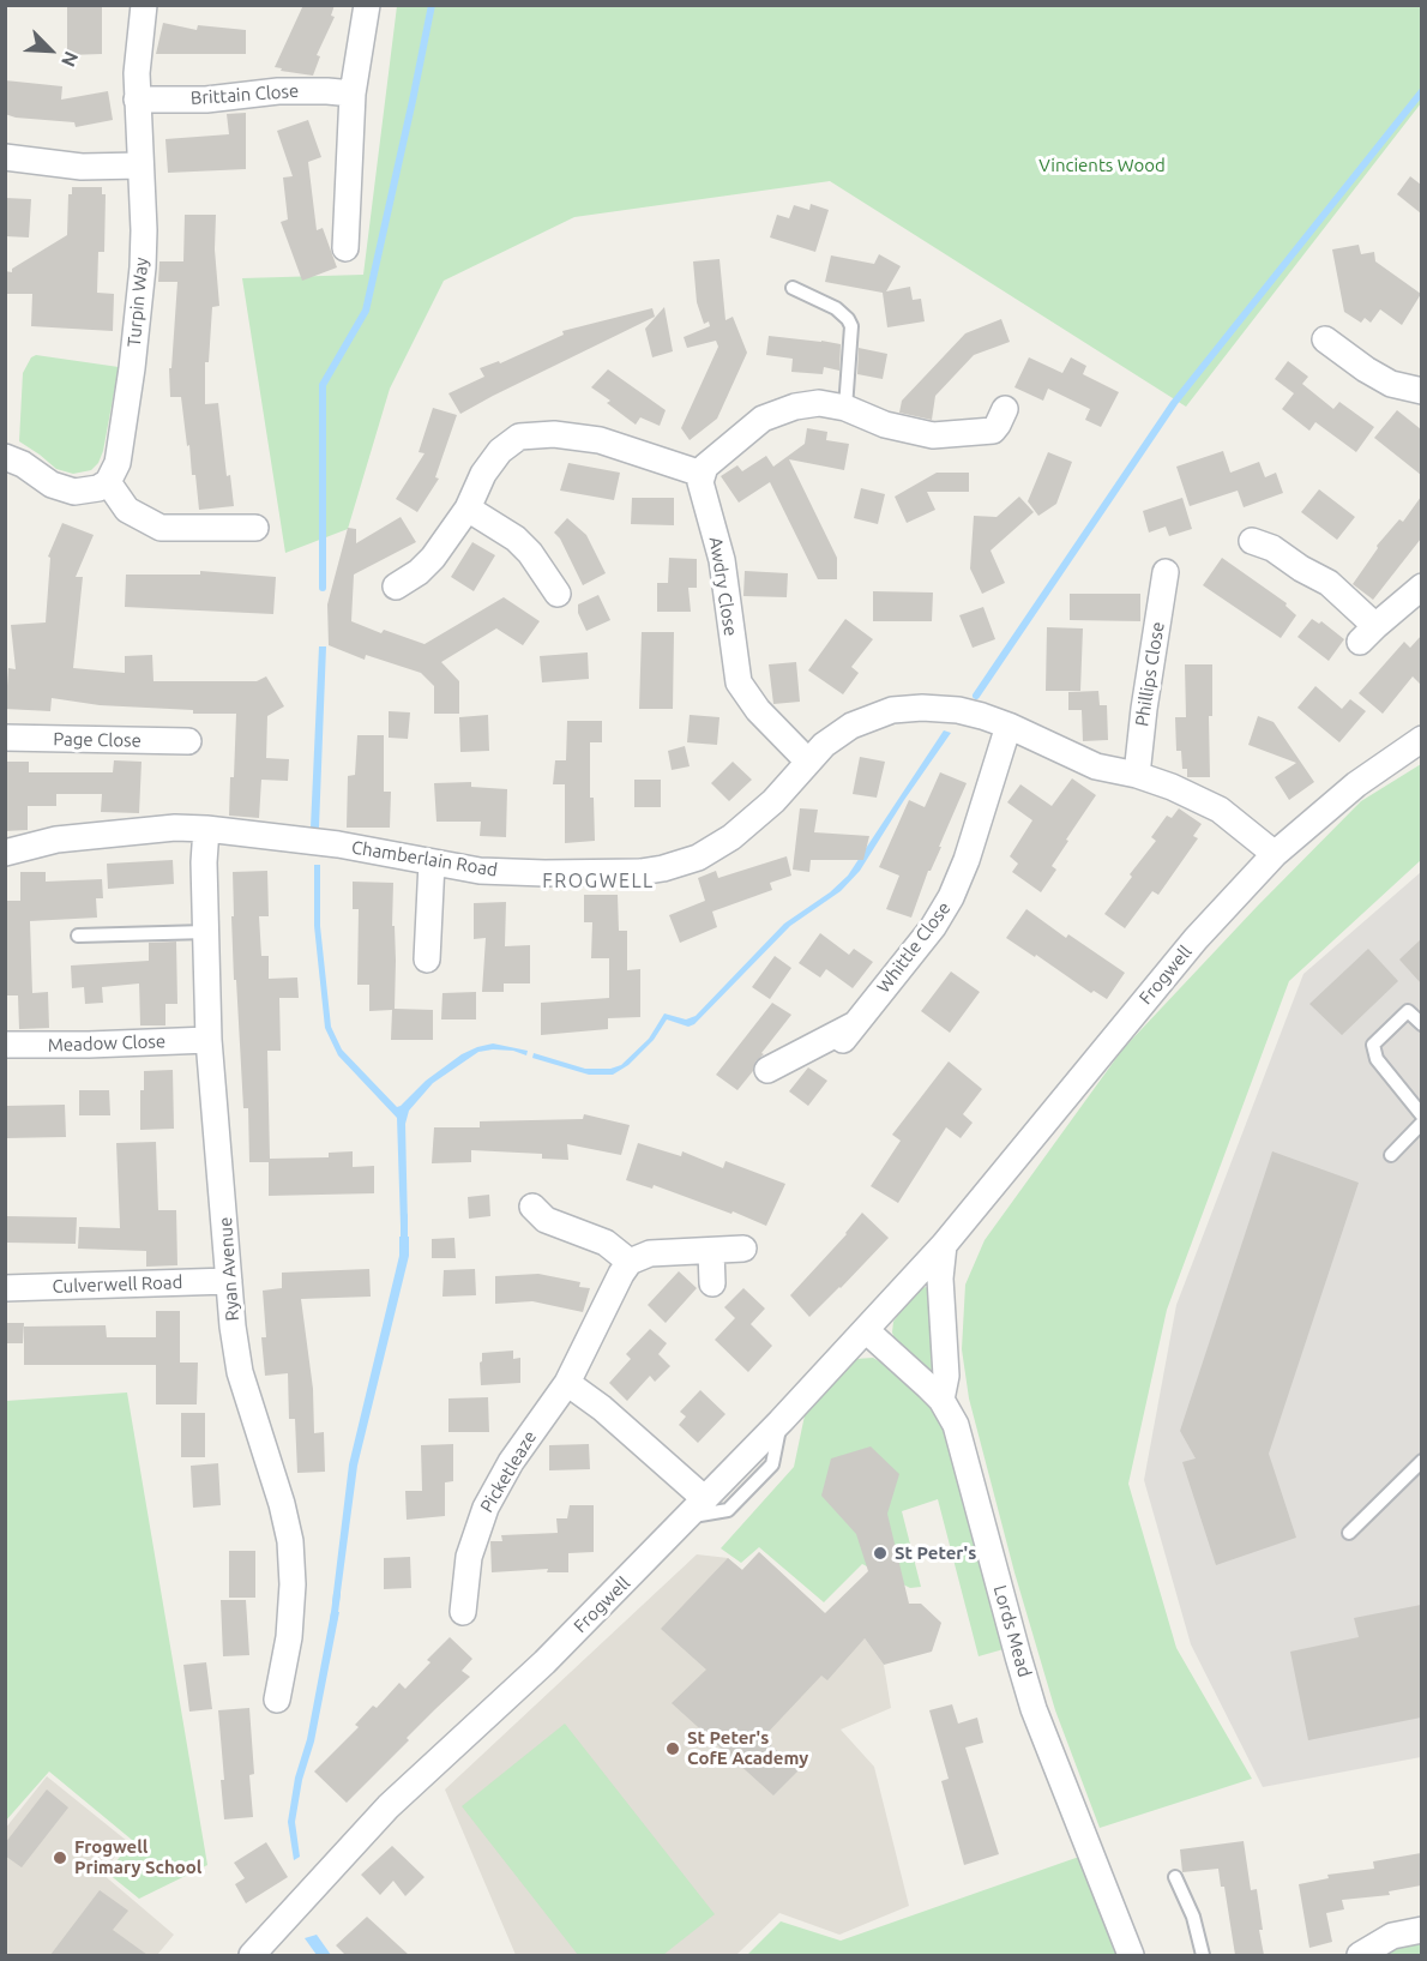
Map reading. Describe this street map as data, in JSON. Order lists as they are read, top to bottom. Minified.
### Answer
{"streets":{"street":["Brittain Close","Turpin Way","Awdry Close","Phillips Close","Page Close","Chamberlain Road","Whittle Close","Frogwell","Meadow Close","Ryan Avenue","Culverwell Road","Picketleaze","Lords Mead"]},"crossings":[["Brittain Close","Turpin Way"],["Awdry Close","Chamberlain Road"],["Phillips Close","Chamberlain Road"],["Chamberlain Road","Whittle Close"],["Chamberlain Road","Frogwell"],["Chamberlain Road","Ryan Avenue"],["Frogwell","Lords Mead"],["Meadow Close","Ryan Avenue"],["Ryan Avenue","Culverwell Road"]],"districts":["FROGWELL"],"parks":["Vincients Wood"],"places":["St Peter's","St Peter's CofE Academy","Frogwell Primary School"],"north":"bottom right"}
